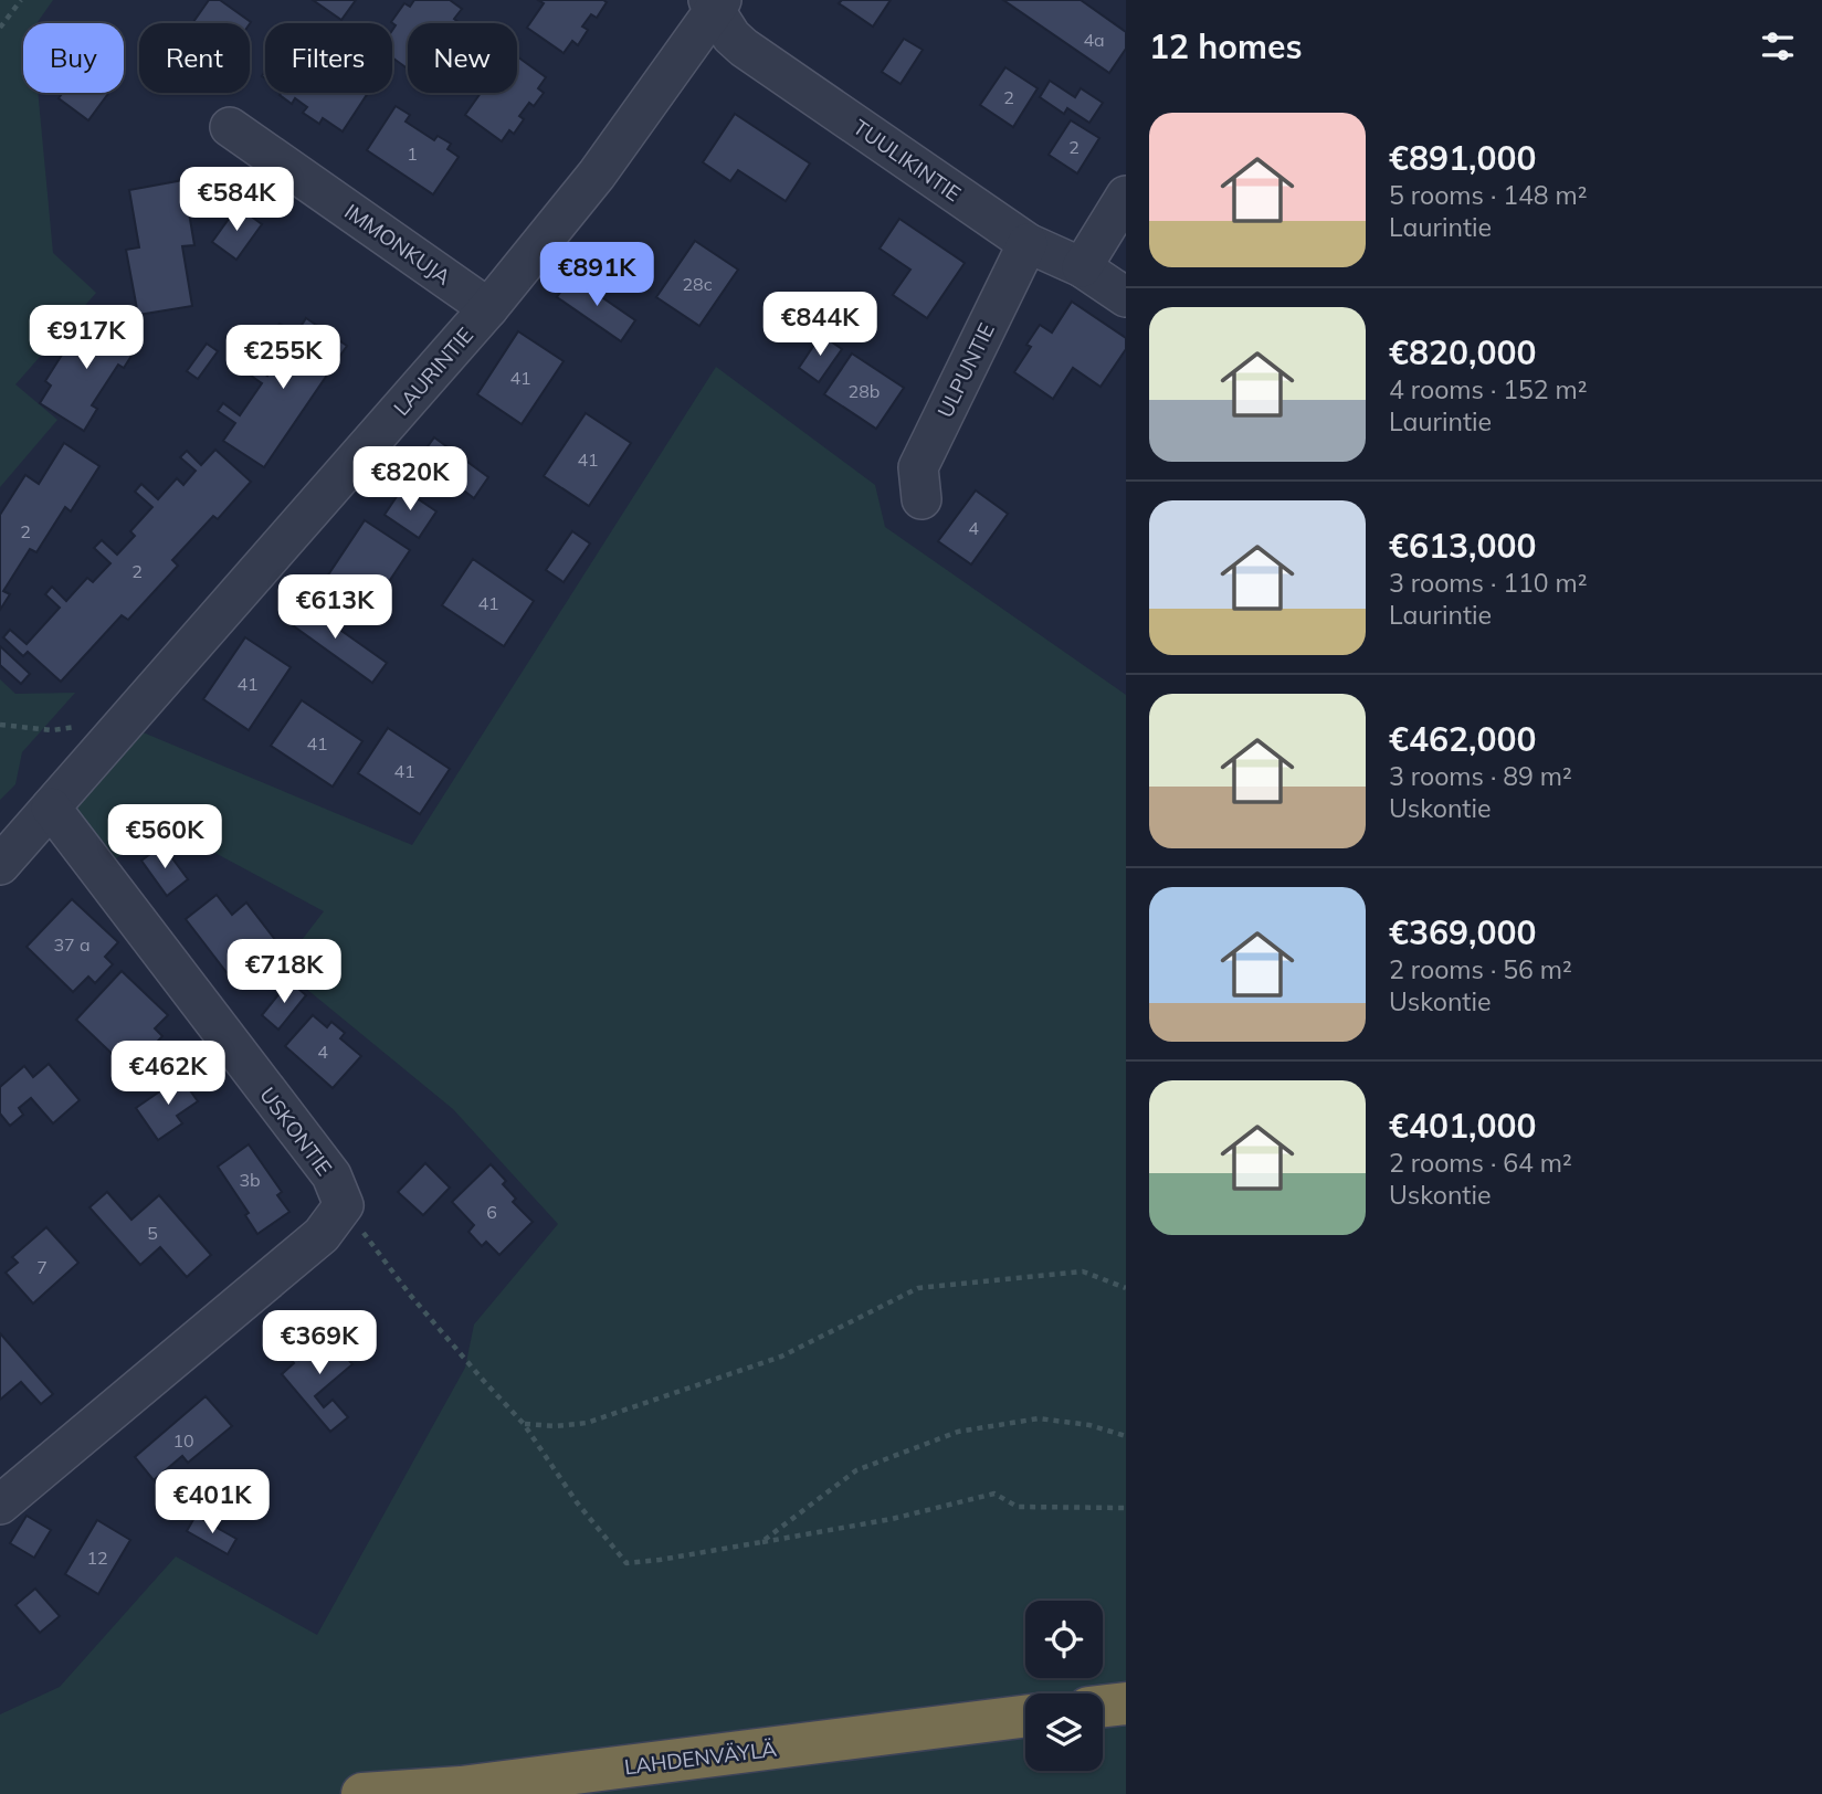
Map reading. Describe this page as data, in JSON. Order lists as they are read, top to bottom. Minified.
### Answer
{"streets":{"highway":["LAHDENVÄYLÄ"],"street":["TUULIKINTIE","IMMONKUJA","ULPUNTIE","LAURINTIE","USKONTIE"]},"crossings":[["TUULIKINTIE","ULPUNTIE"],["TUULIKINTIE","LAURINTIE"],["IMMONKUJA","LAURINTIE"],["LAURINTIE","USKONTIE"]],"house_numbers":["4a","2","2","1","28c","41","28b","41","4","2","2","41","41","41","41","37 a","4","3b","6","5","7","10","12"],"page":{"heading":"12 homes","chip":["Buy","Rent","Filters","New"],"list":[{"name":"€891,000","note":"5 rooms · 148 m² · Laurintie"},{"name":"€820,000","note":"4 rooms · 152 m² · Laurintie"},{"name":"€613,000","note":"3 rooms · 110 m² · Laurintie"},{"name":"€462,000","note":"3 rooms · 89 m² · Uskontie"},{"name":"€369,000","note":"2 rooms · 56 m² · Uskontie"},{"name":"€401,000","note":"2 rooms · 64 m² · Uskontie"}],"price":["€584K","€891K","€844K","€917K","€255K","€820K","€613K","€560K","€718K","€462K","€369K","€401K"]}}
